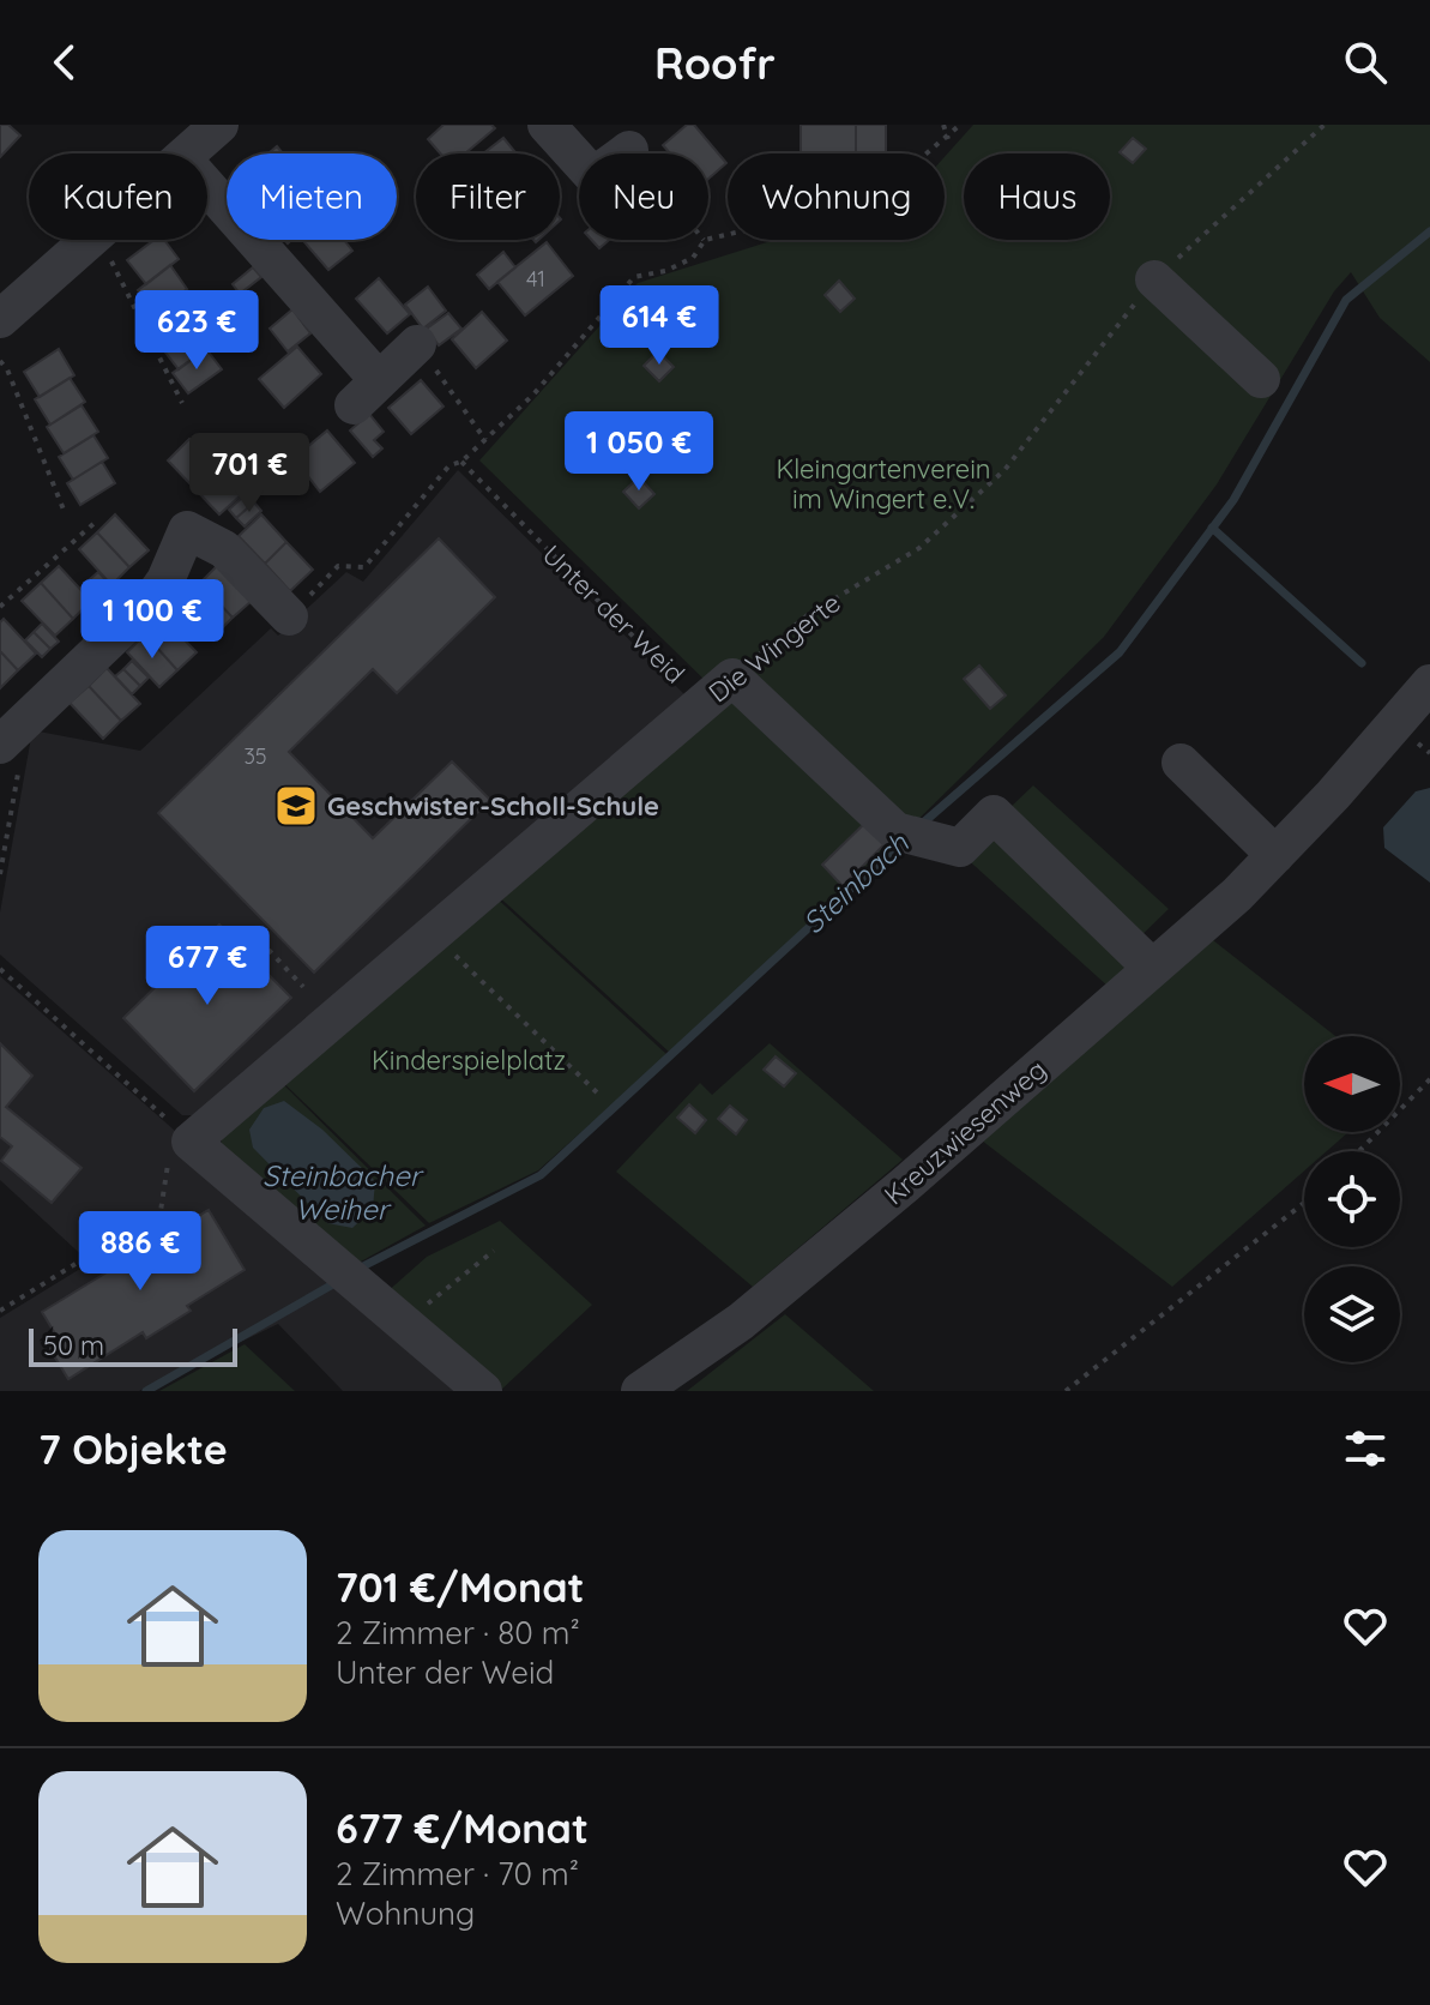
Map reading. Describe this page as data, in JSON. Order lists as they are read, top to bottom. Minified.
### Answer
{"streets":{"street":["Die Wingerte","Kreuzwiesenweg"],"path":["Unter der Weid"]},"water":["Steinbach","Steinbacher Weiher"],"parks":["Kleingartenverein im Wingert e.V.","Kinderspielplatz"],"places":{"school or university":["Geschwister-Scholl-Schule"]},"house_numbers":["41","35"],"scale_bar":"50 m","north":"left","page":{"header":"Roofr","chip":["Kaufen","Mieten","Filter","Neu","Wohnung","Haus"],"price":["614 €","623 €","1 050 €","701 €","1 100 €","677 €","886 €"],"scale":"50 m","heading":"7 Objekte","list":[{"name":"701 €/Monat","note":"2 Zimmer · 80 m² · Unter der Weid"},{"name":"677 €/Monat","note":"2 Zimmer · 70 m² · Wohnung"}]}}
